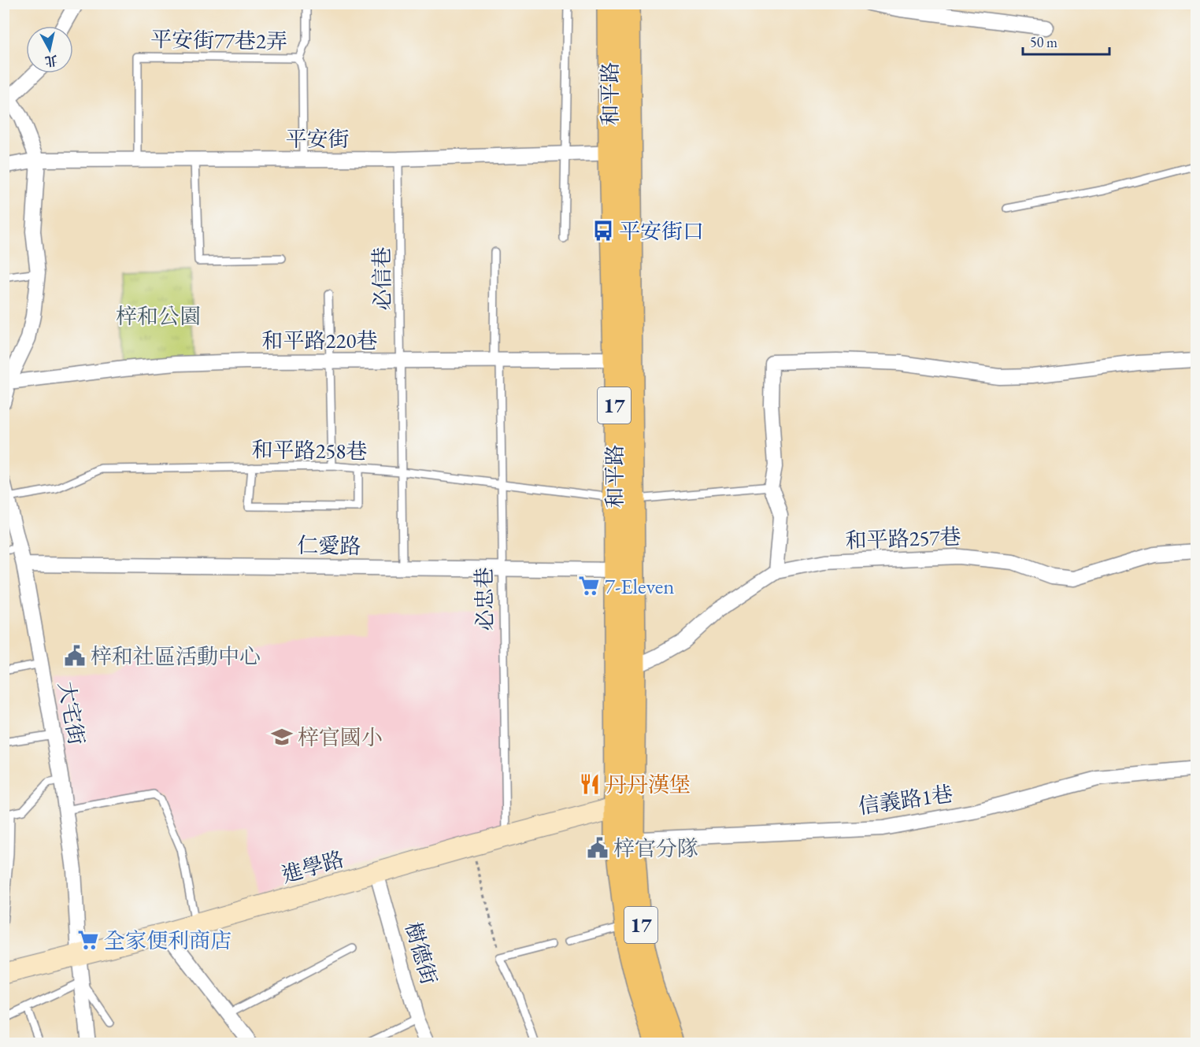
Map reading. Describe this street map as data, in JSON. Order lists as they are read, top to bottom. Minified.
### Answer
{"streets":{"main road":["和平路","17"],"street":["平安街","和平路220巷","和平路257巷","仁愛路","大宅街","信義路1巷","進學路","樹德街"],"lane":["平安街77巷2弄","必信巷","和平路258巷","必忠巷"]},"crossings":[["平安街77巷2弄","平安街"],["和平路","平安街"],["和平路","和平路220巷"],["和平路","17"],["和平路","和平路258巷"],["和平路","和平路257巷"],["和平路","仁愛路"],["和平路","進學路"],["平安街","必信巷"],["必信巷","和平路220巷"],["必信巷","和平路258巷"],["必信巷","仁愛路"],["和平路220巷","必忠巷"],["17","信義路1巷"],["17","進學路"],["和平路258巷","必忠巷"],["和平路258巷","大宅街"],["仁愛路","必忠巷"],["仁愛路","大宅街"],["必忠巷","進學路"],["大宅街","進學路"],["進學路","樹德街"]],"parks":["梓和公園"],"places":{"bus stop":["平安街口"],"supermarket":["7-Eleven","全家便利商店"],"public building":["梓和社區活動中心","梓官分隊"],"school or university":["梓官國小"],"restaurant":["丹丹漢堡"]},"scale_bar":"50 m","north":"bottom"}
